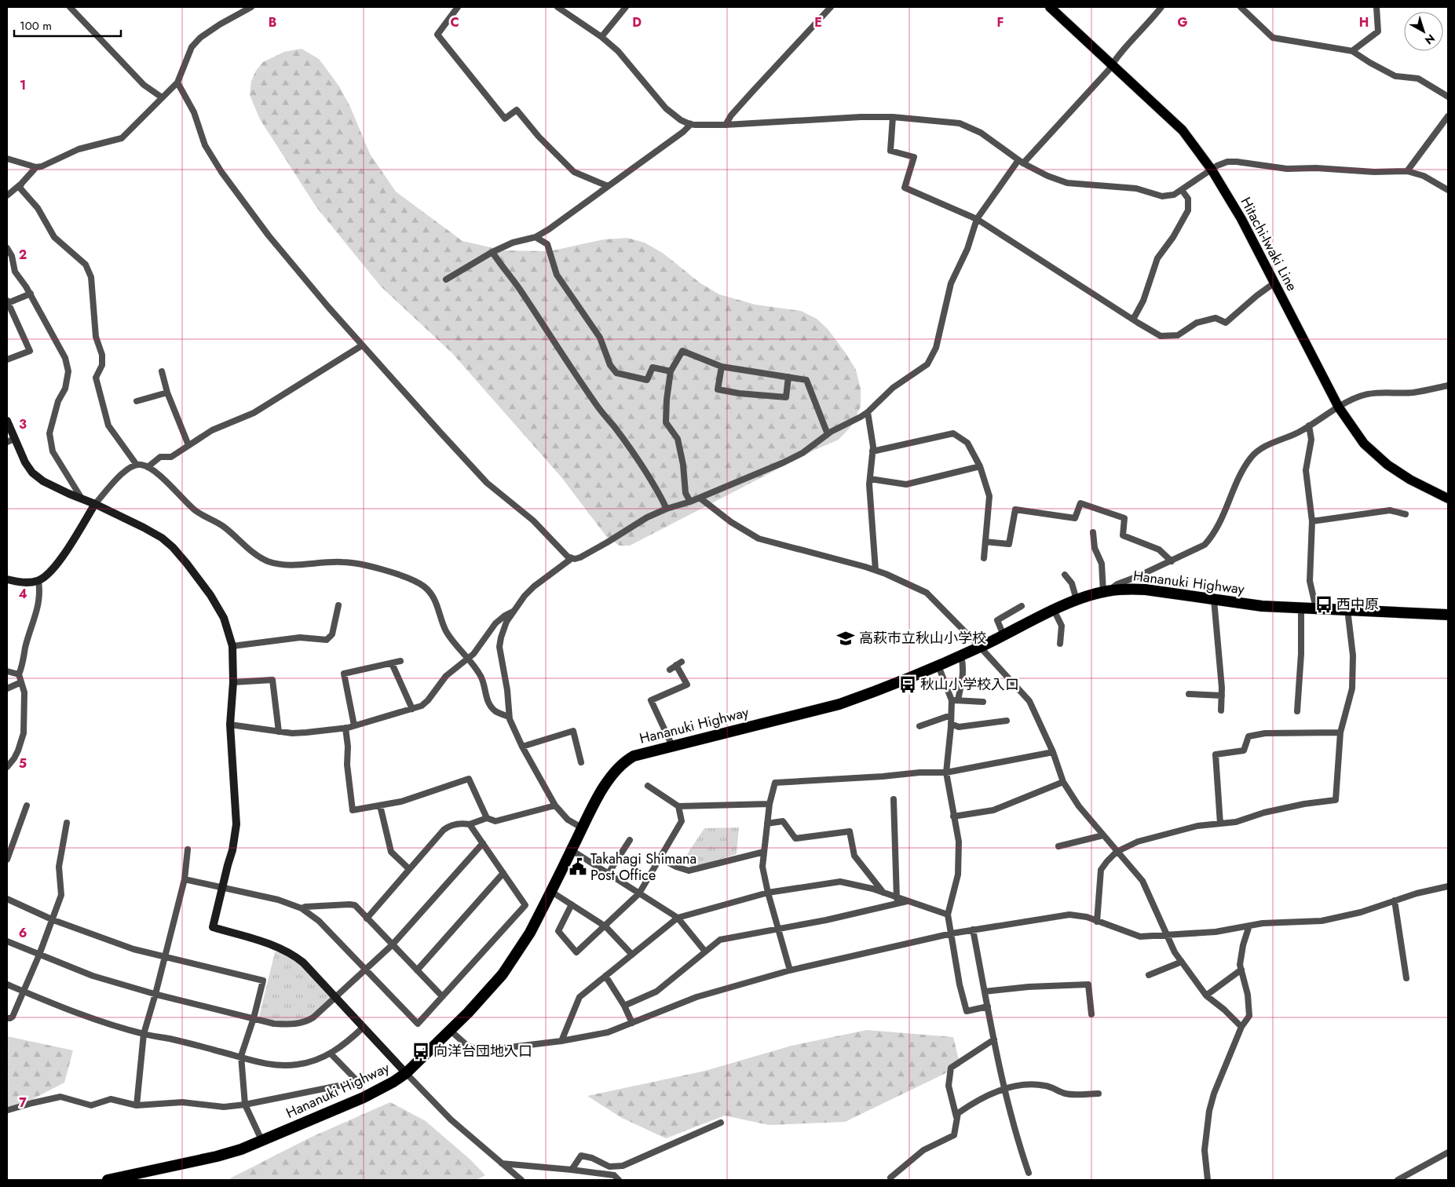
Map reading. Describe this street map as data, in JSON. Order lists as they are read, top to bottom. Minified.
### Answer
{"streets":{"highway":["Hananuki Highway"],"main road":["Hitachi-Iwaki Line"]},"places":{"bus stop":["西中原","秋山小学校入口","向洋台団地入口"],"school or university":["高萩市立秋山小学校"],"public building":["Takahagi Shimana Post Office"]},"scale_bar":"100 m","north":"bottom right","grid":{"columns":["B","C","D","E","F","G","H"],"rows":["1","2","3","4","5","6","7"]}}
